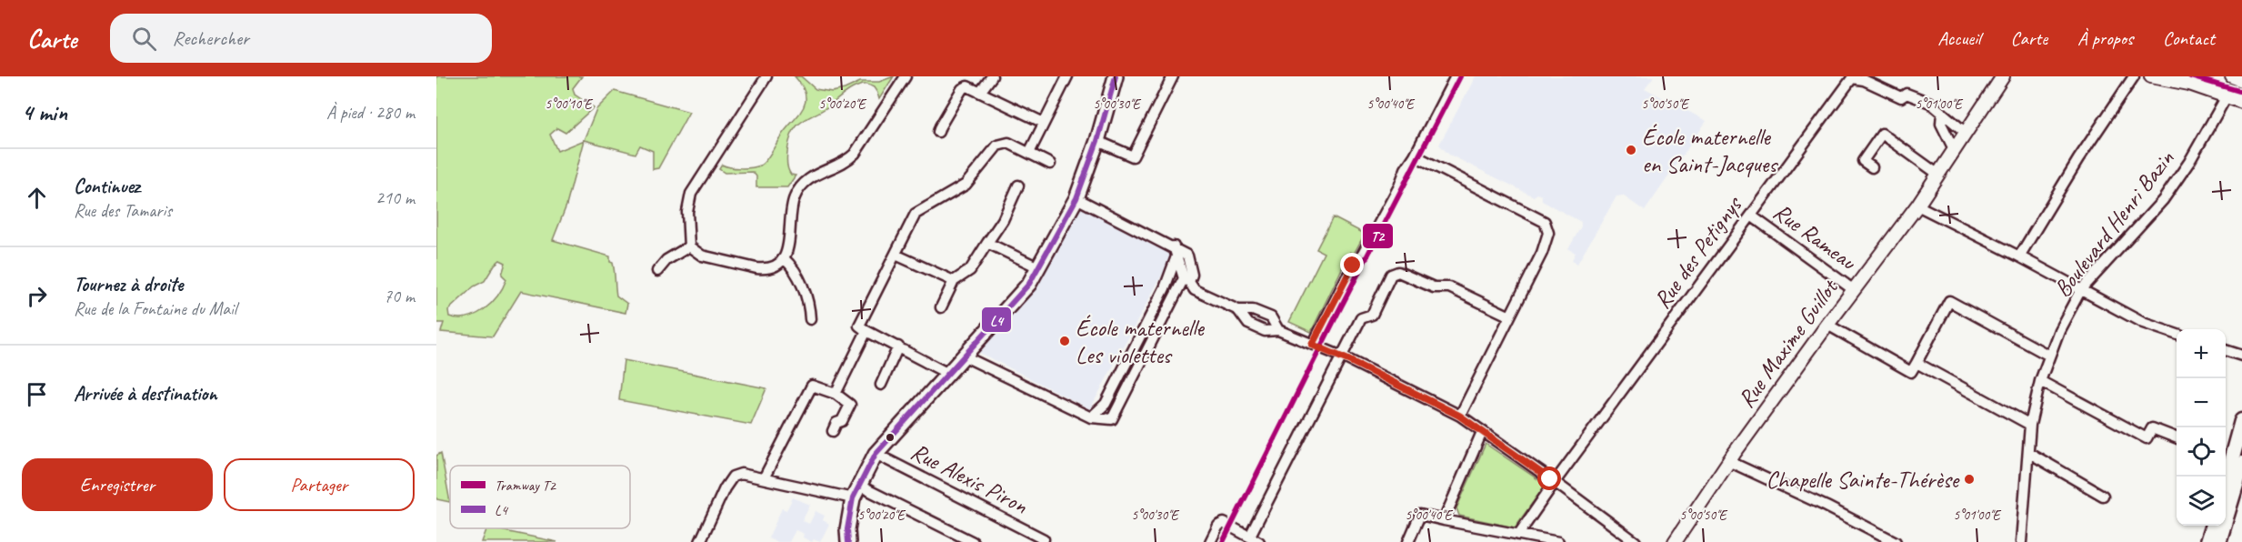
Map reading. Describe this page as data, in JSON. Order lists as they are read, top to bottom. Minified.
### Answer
{"streets":{"street":["Boulevard Henri Bazin","Rue Rameau","Rue des Petignys","Rue Maxime Guillot","Rue Alexis Piron"]},"crossings":[["Rue Rameau","Rue des Petignys"],["Rue Rameau","Rue Maxime Guillot"],["Rue des Petignys","Rue Maxime Guillot"]],"places":["École maternelle en Saint-Jacques","École maternelle Les violettes","Chapelle Sainte-Thérèse"],"lines":["tram line T2","transit line L4"],"legend":["Tramway T2","L4"],"page":{"header":"Carte","search":"Rechercher","nav":["Accueil","Carte","À propos","Contact"],"heading":["4 min","À pied · 280 m"],"list":[["Continuez","Rue des Tamaris","210 m"],["Tournez à droite","Rue de la Fontaine du Mail","70 m"],"Arrivée à destination"],"map_buttons":["+","−"],"buttons":["Enregistrer","Partager"]},"coordinates":["5°00'10\"E","5°00'20\"E","5°00'30\"E","5°00'40\"E","5°00'50\"E","5°01'00\"E"]}
